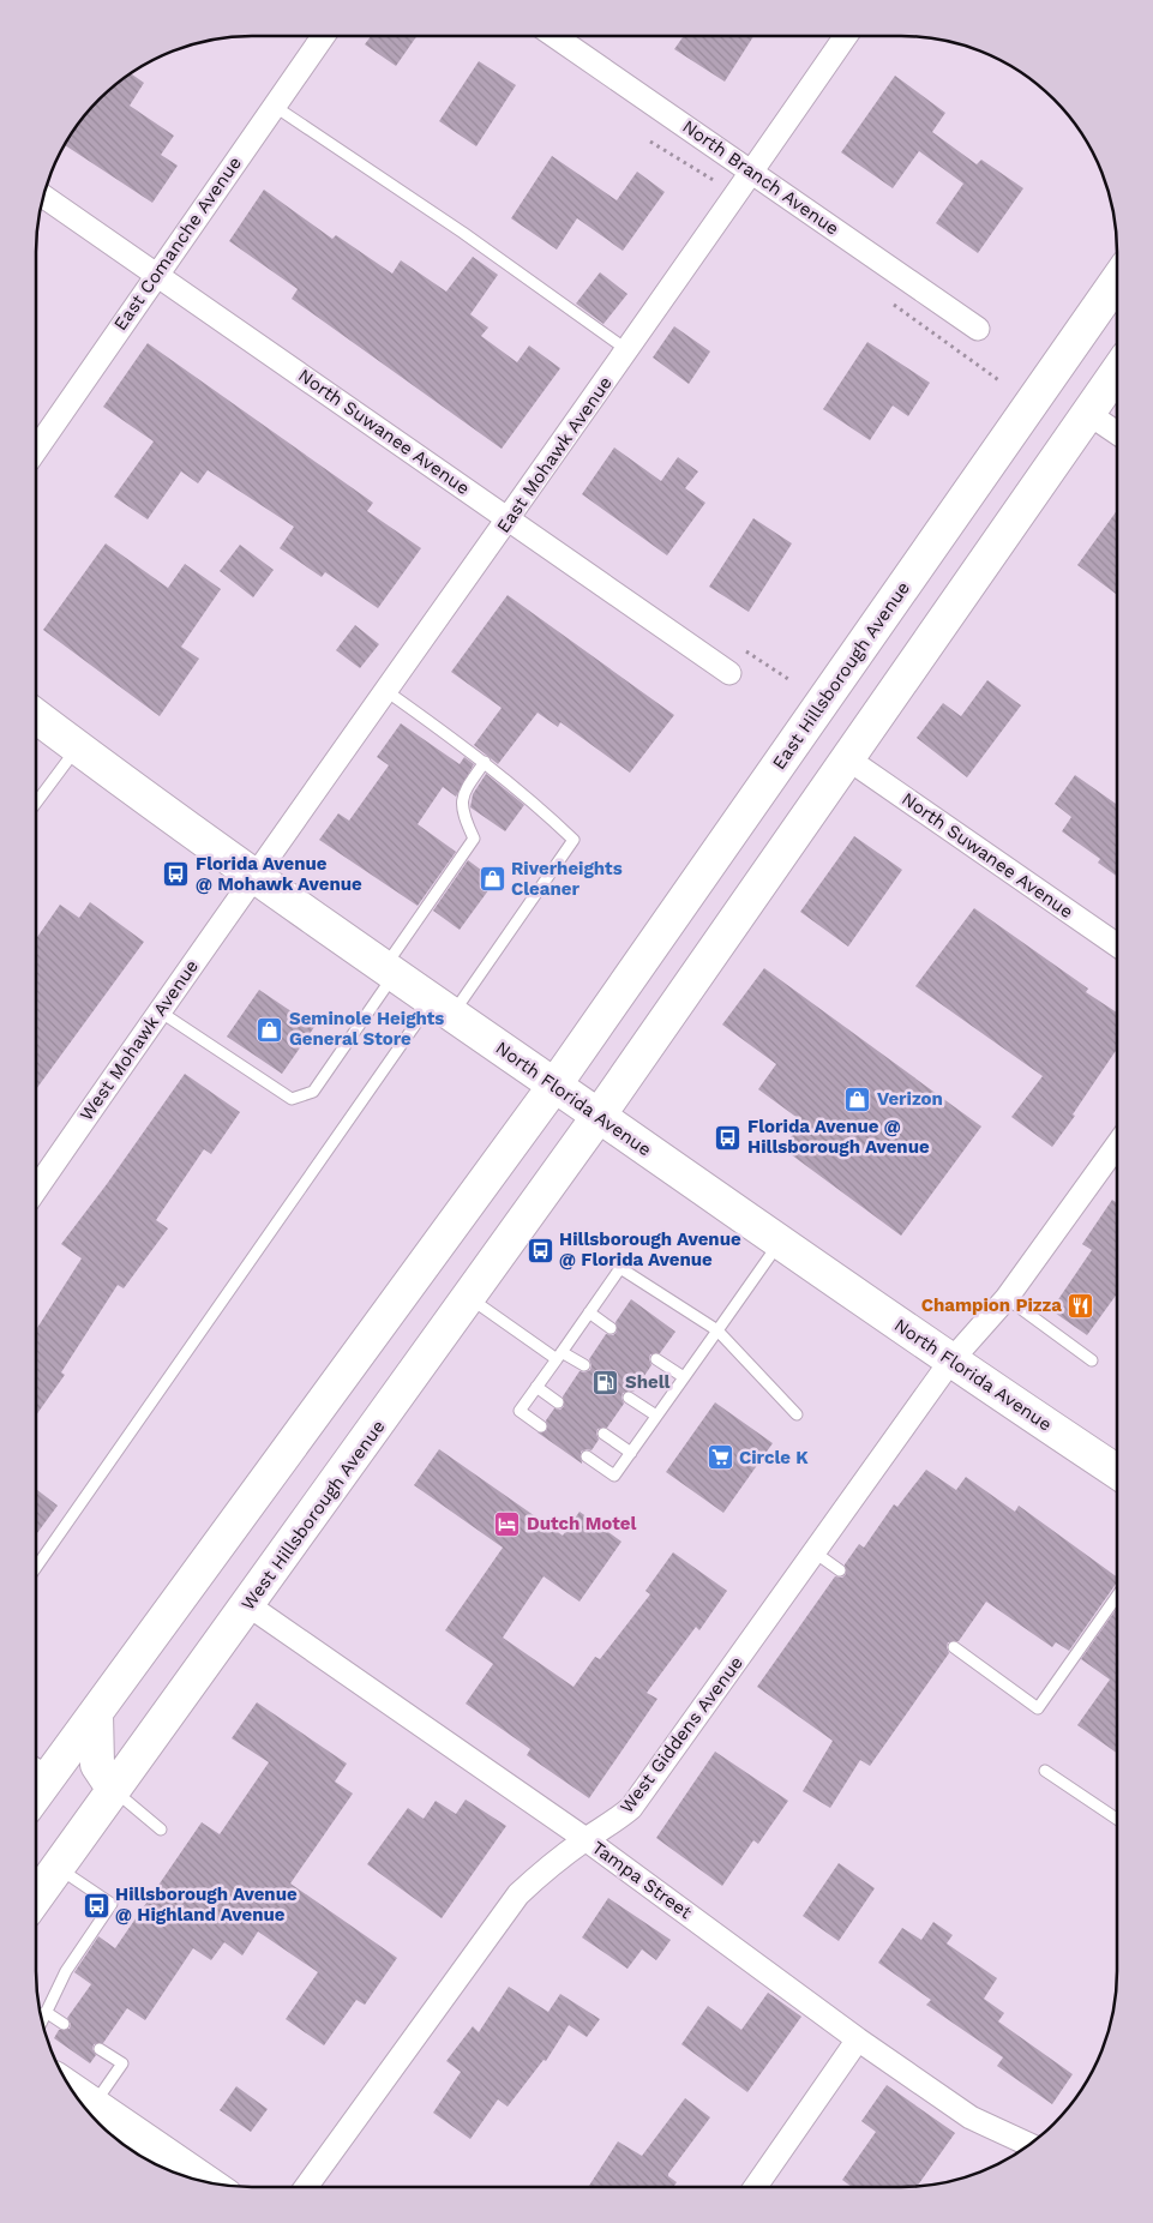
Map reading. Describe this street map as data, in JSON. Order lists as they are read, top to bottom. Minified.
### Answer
{"streets":{"main road":["East Hillsborough Avenue","North Florida Avenue","West Hillsborough Avenue"],"street":["North Branch Avenue","East Comanche Avenue","North Suwanee Avenue","East Mohawk Avenue","West Mohawk Avenue","West Giddens Avenue","Tampa Street"]},"crossings":[["North Branch Avenue","East Mohawk Avenue"],["East Comanche Avenue","North Suwanee Avenue"],["North Suwanee Avenue","East Mohawk Avenue"],["East Mohawk Avenue","West Mohawk Avenue"],["East Mohawk Avenue","North Florida Avenue"],["East Hillsborough Avenue","North Florida Avenue"],["West Mohawk Avenue","North Florida Avenue"],["North Florida Avenue","West Hillsborough Avenue"],["North Florida Avenue","West Giddens Avenue"],["West Hillsborough Avenue","Tampa Street"],["West Giddens Avenue","Tampa Street"]],"places":{"bus stop":["Florida Avenue @ Mohawk Avenue","Florida Avenue @ Hillsborough Avenue","Hillsborough Avenue @ Florida Avenue","Hillsborough Avenue @ Highland Avenue"],"shop":["Riverheights Cleaner","Seminole Heights General Store","Verizon"],"restaurant":["Champion Pizza"],"fuel station":["Shell"],"supermarket":["Circle K"],"hotel":["Dutch Motel"]}}
